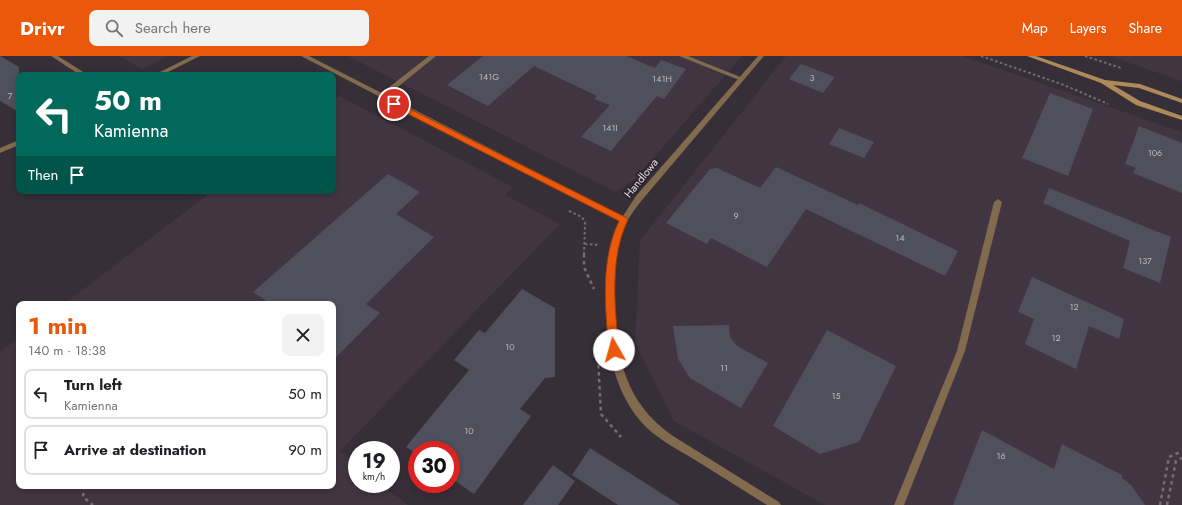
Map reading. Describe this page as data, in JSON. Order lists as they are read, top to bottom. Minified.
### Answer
{"streets":{"street":["Handlowa"]},"house_numbers":["141G","3","141H","7","141I","106","9","14","137","12","12","10","11","15","10","16"],"page":{"header":"Drivr","search":"Search here","nav":["Map","Layers","Share"],"turn":["50 m","Kamienna"],"then":"Then","heading":["1 min","140 m · 18:38"],"list":[{"name":"Turn left","note":"Kamienna","value":"50 m"},{"name":"Arrive at destination","value":"90 m"}],"speed":"19 km/h","limit":"30"}}
